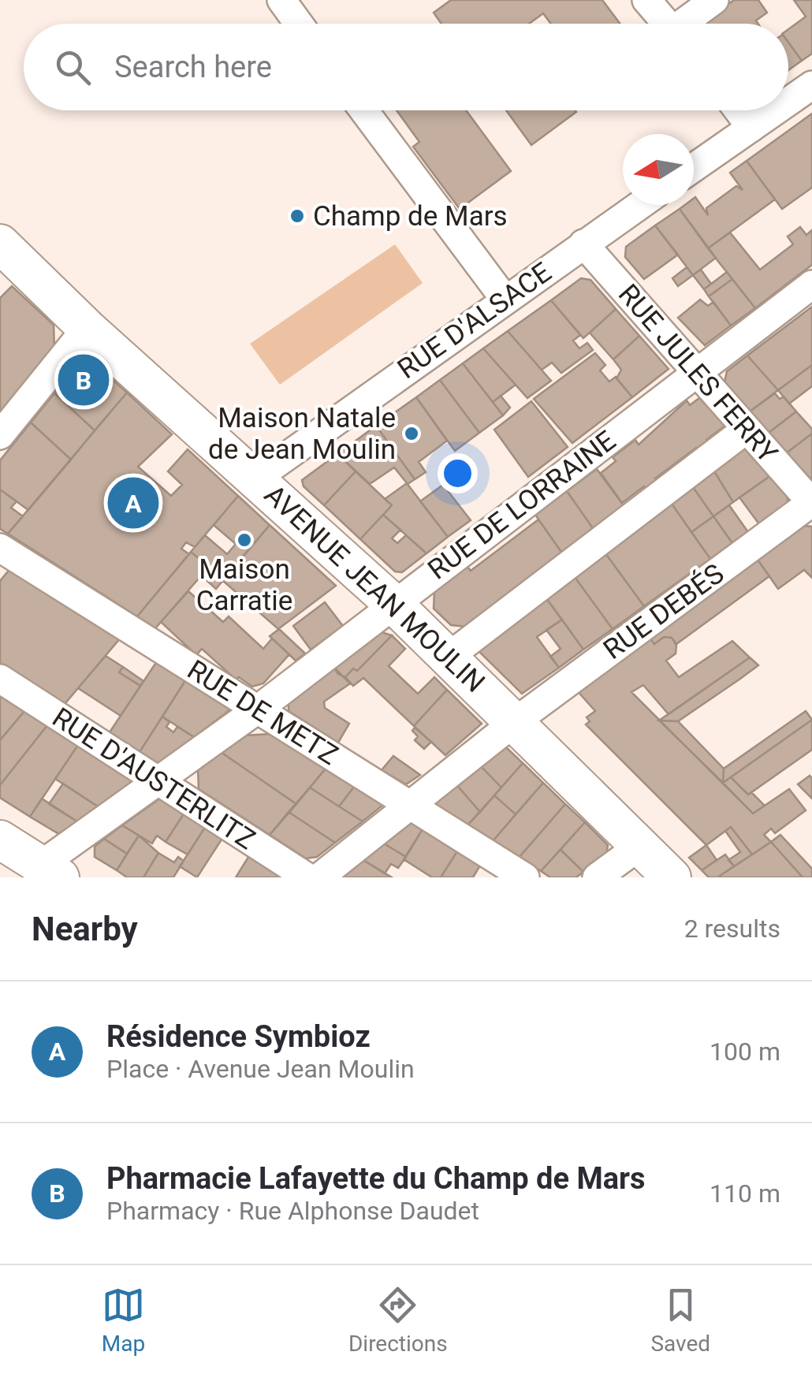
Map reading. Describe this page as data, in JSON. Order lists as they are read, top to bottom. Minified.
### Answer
{"streets":{"street":["RUE D'ALSACE","RUE JULES FERRY","RUE DE LORRAINE","AVENUE JEAN MOULIN","RUE DEBÉS","RUE DE METZ","RUE D'AUSTERLITZ"]},"crossings":[["RUE D'ALSACE","RUE JULES FERRY"],["RUE D'ALSACE","AVENUE JEAN MOULIN"],["RUE JULES FERRY","RUE DE LORRAINE"],["RUE JULES FERRY","RUE DEBÉS"],["RUE DE LORRAINE","AVENUE JEAN MOULIN"],["RUE DE LORRAINE","RUE DE METZ"],["RUE DE LORRAINE","RUE D'AUSTERLITZ"],["AVENUE JEAN MOULIN","RUE DEBÉS"],["RUE DEBÉS","RUE DE METZ"]],"places":["Champ de Mars","Maison Natale de Jean Moulin","Maison Carratie"],"north":"left","page":{"search":"Search here","pins":["B","A"],"heading":["Nearby","2 results"],"list":[{"mark":"A","name":"Résidence Symbioz","note":"Place · Avenue Jean Moulin","value":"100 m"},{"mark":"B","name":"Pharmacie Lafayette du Champ de Mars","note":"Pharmacy · Rue Alphonse Daudet","value":"110 m"}],"nav":["Map","Directions","Saved"]}}
